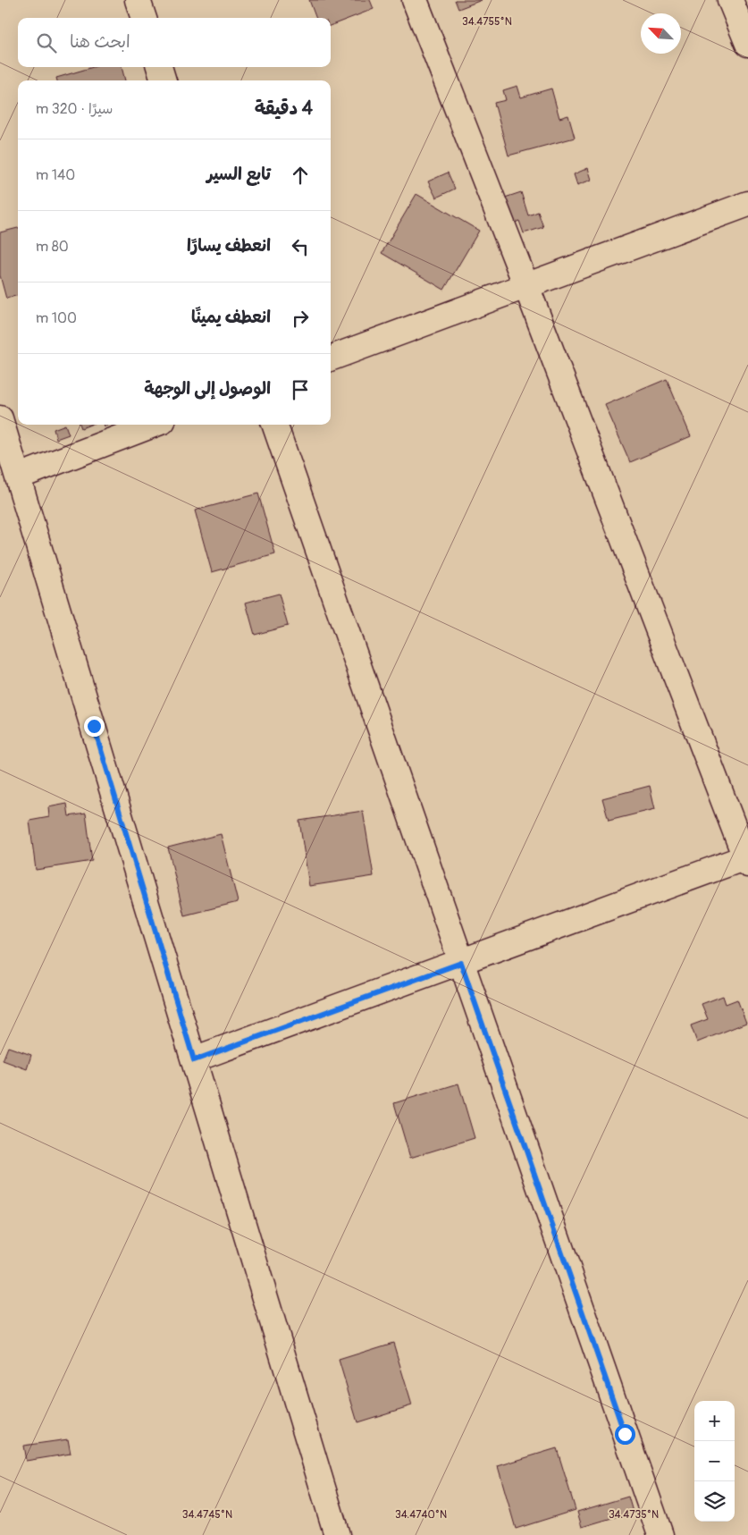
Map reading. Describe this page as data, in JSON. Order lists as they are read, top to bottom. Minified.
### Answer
{"north":"top left","page":{"search":"ابحث هنا","heading":["4 دقيقة","سيرًا · 320 m"],"list":[["تابع السير","140 m"],["انعطف يسارًا","80 m"],["انعطف يمينًا","100 m"],"الوصول إلى الوجهة"],"map_buttons":["+","−"]},"coordinates":["34.4755°N","34.4745°N","34.4740°N","34.4735°N"]}
